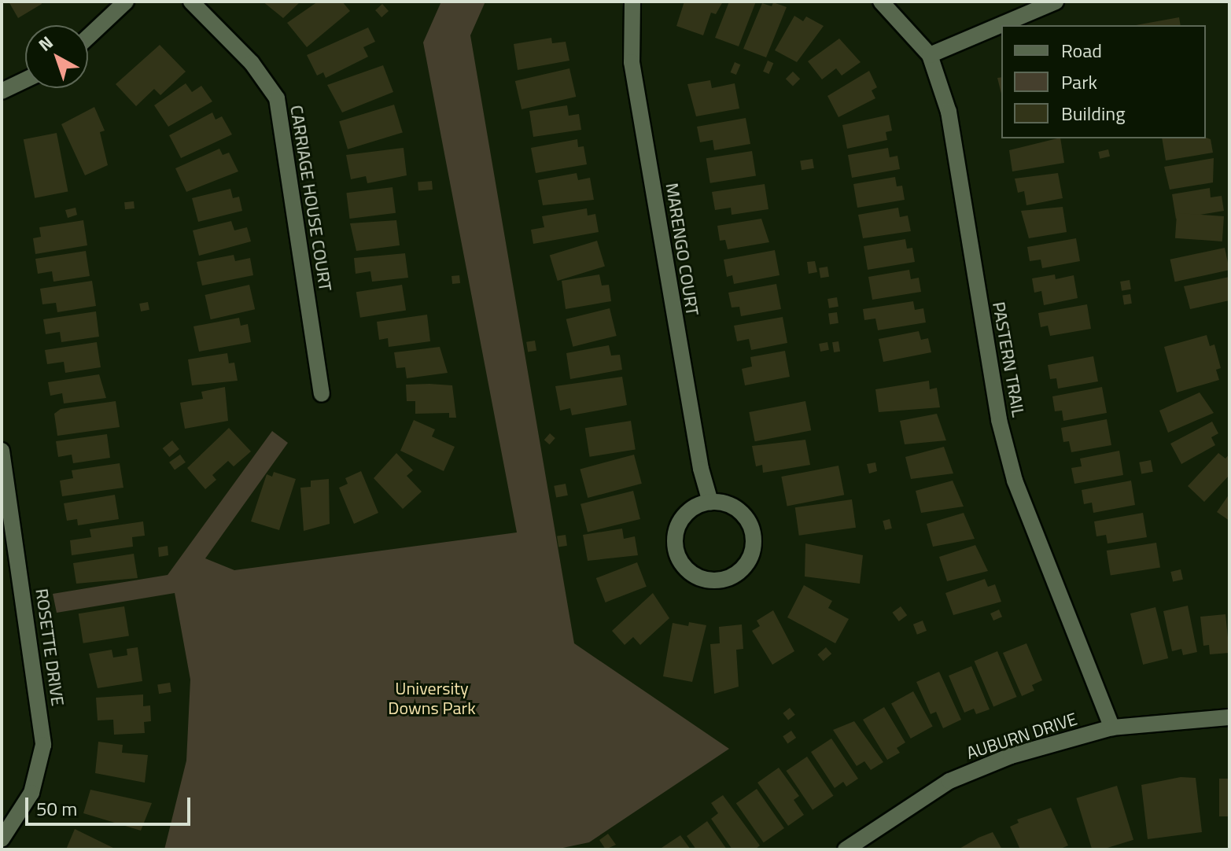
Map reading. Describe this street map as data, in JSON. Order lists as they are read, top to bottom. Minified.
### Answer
{"streets":{"street":["CARRIAGE HOUSE COURT","MARENGO COURT","PASTERN TRAIL","ROSETTE DRIVE","AUBURN DRIVE"]},"crossings":[["PASTERN TRAIL","AUBURN DRIVE"]],"parks":["University Downs Park"],"legend":["Road","Park","Building"],"scale_bar":"50 m","north":"top left"}
